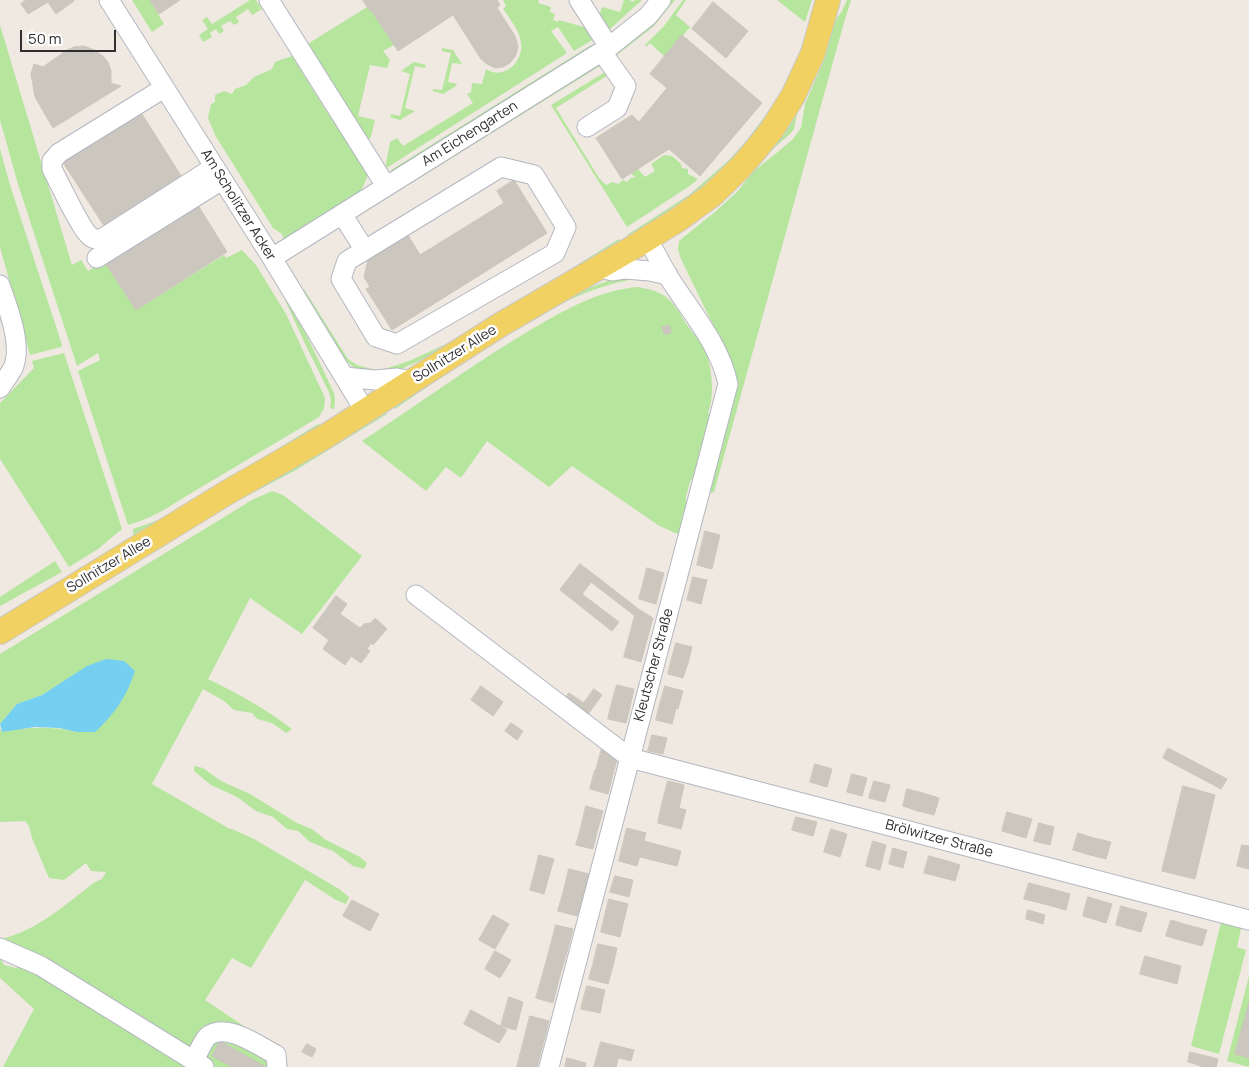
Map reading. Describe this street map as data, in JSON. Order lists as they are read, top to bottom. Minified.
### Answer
{"streets":{"main road":["Sollnitzer Allee"],"street":["Am Eichengarten","Am Scholitzer Acker","Kleutscher Straße","Brölwitzer Straße"]},"crossings":[["Am Eichengarten","Am Scholitzer Acker"],["Am Scholitzer Acker","Sollnitzer Allee"],["Sollnitzer Allee","Kleutscher Straße"],["Kleutscher Straße","Brölwitzer Straße"]],"scale_bar":"50 m"}
